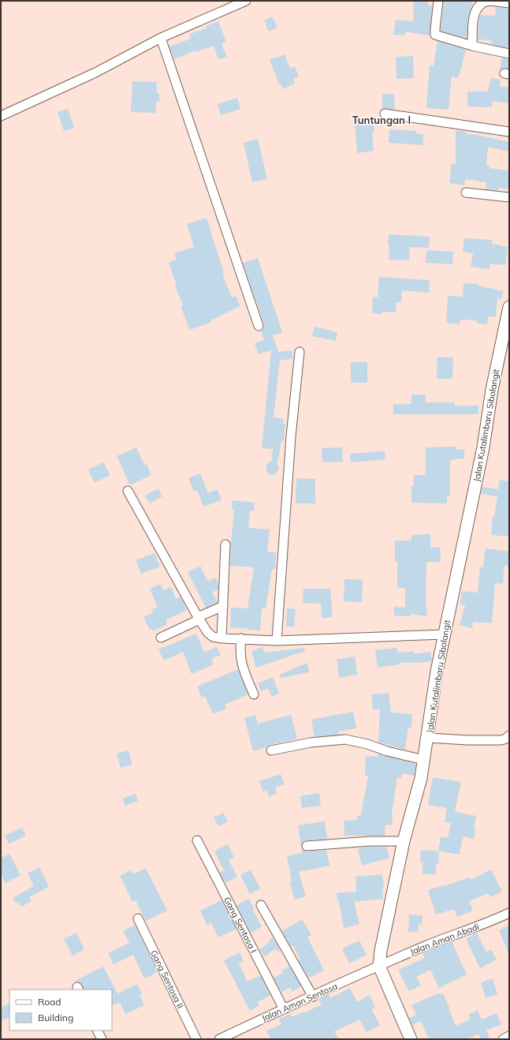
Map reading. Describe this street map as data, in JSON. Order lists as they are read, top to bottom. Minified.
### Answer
{"streets":{"street":["Jalan Kutalimbaru Sibolangit","Gang Sentosa I","Jalan Aman Abadi","Gang Sentosa II","Jalan Aman Sentosa"]},"crossings":[["Jalan Kutalimbaru Sibolangit","Jalan Aman Abadi"],["Jalan Kutalimbaru Sibolangit","Jalan Aman Sentosa"],["Gang Sentosa I","Jalan Aman Sentosa"],["Jalan Aman Abadi","Jalan Aman Sentosa"]],"districts":["Tuntungan I"],"legend":["Road","Building"]}
